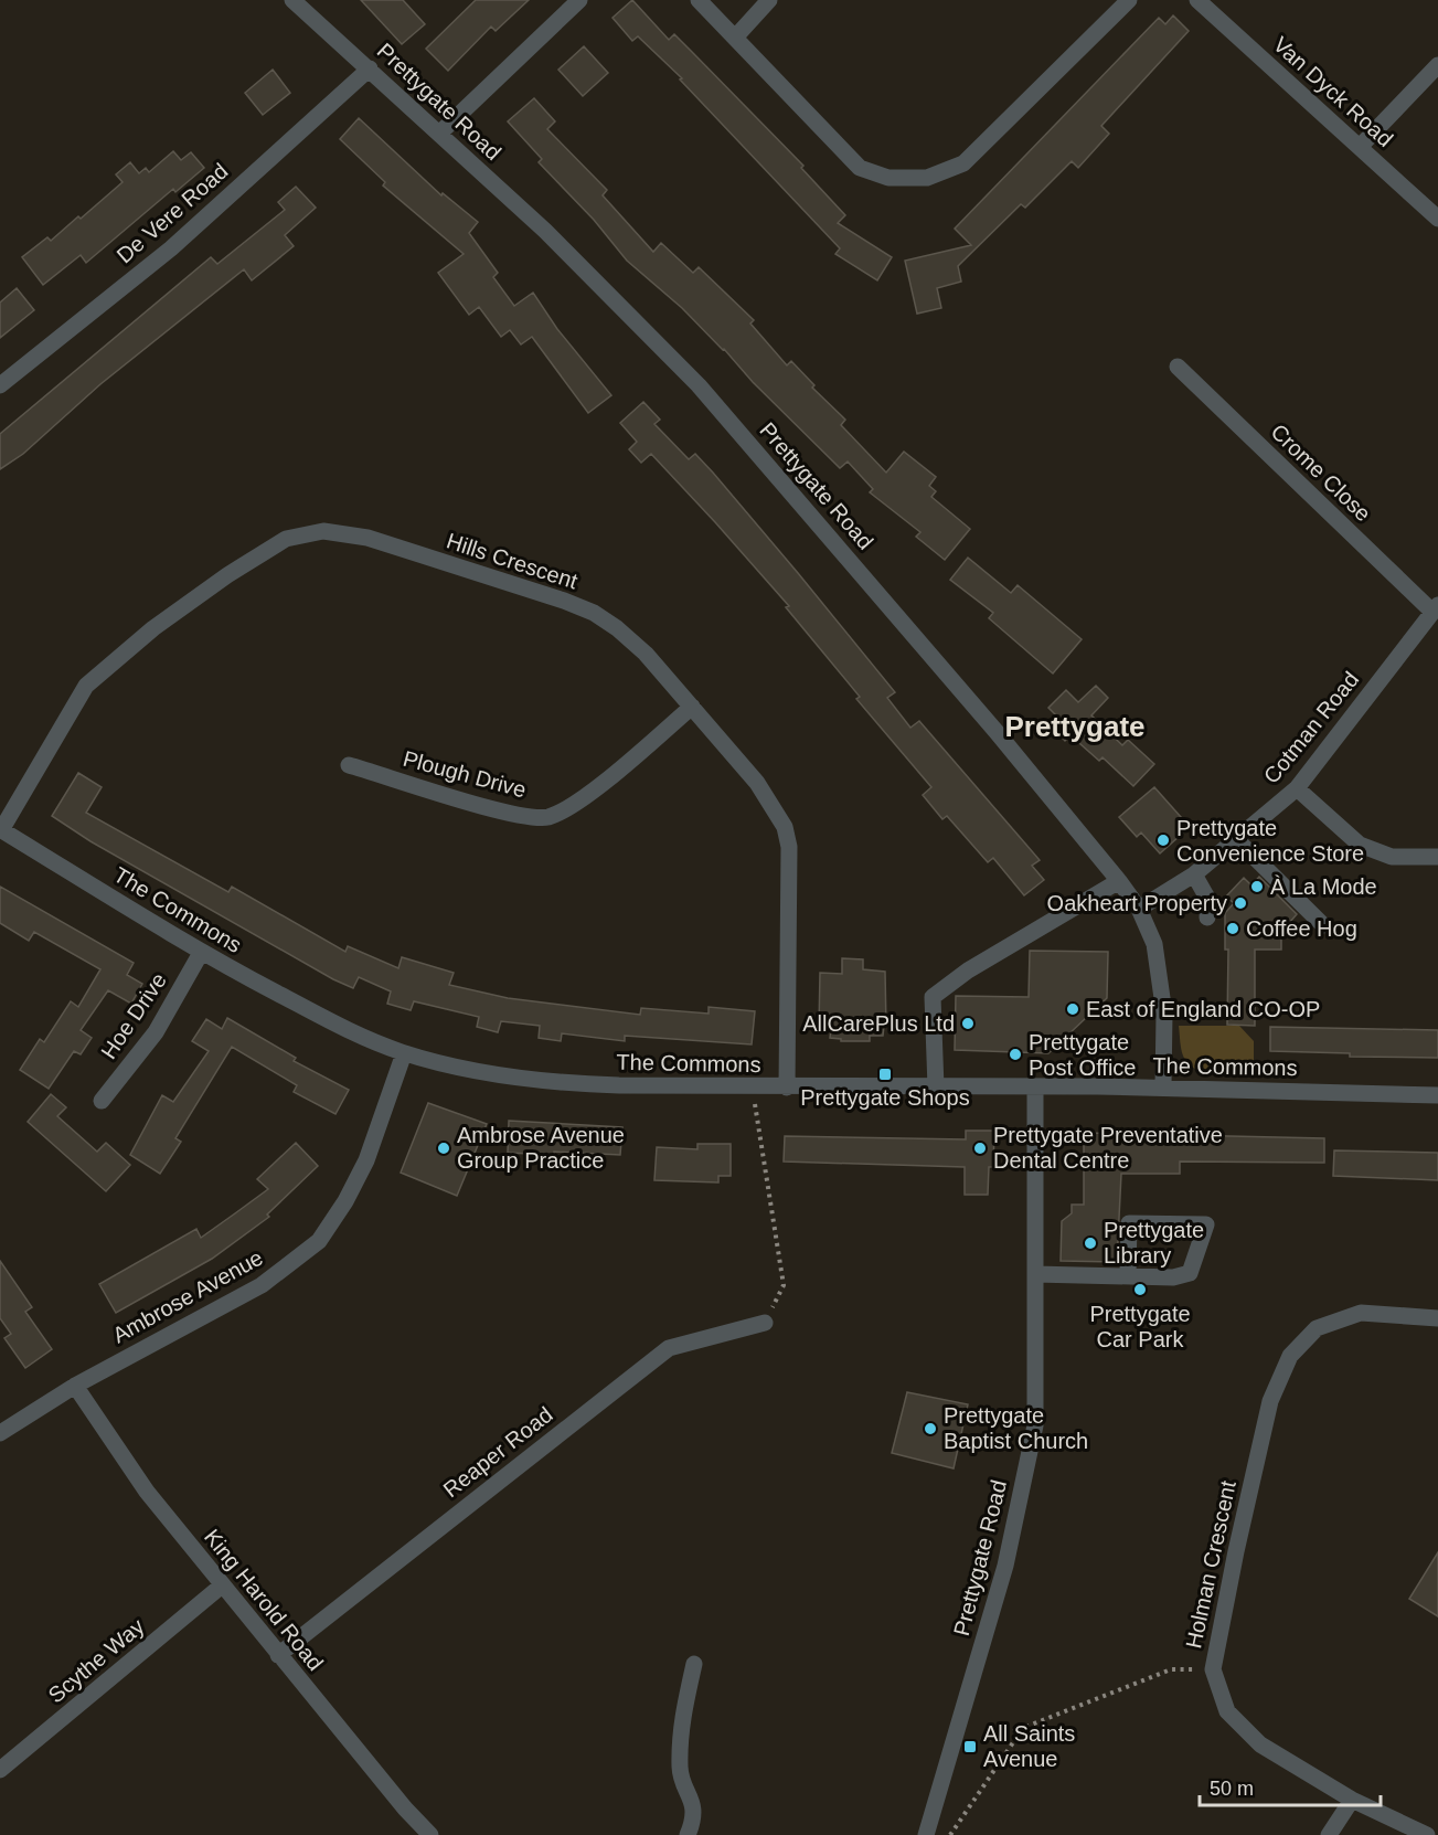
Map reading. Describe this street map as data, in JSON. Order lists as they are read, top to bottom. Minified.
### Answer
{"streets":{"street":["Van Dyck Road","Prettygate Road","De Vere Road","Crome Close","Hills Crescent","Cotman Road","Plough Drive","The Commons","Hoe Drive","Ambrose Avenue","Reaper Road","Holman Crescent","King Harold Road","Scythe Way"]},"crossings":[["Prettygate Road","De Vere Road"],["Prettygate Road","Cotman Road"],["Prettygate Road","The Commons"],["Crome Close","Cotman Road"],["Hills Crescent","Plough Drive"],["Hills Crescent","The Commons"],["The Commons","Hoe Drive"],["The Commons","Ambrose Avenue"],["Ambrose Avenue","King Harold Road"],["Reaper Road","King Harold Road"],["King Harold Road","Scythe Way"]],"districts":["Prettygate"],"places":{"other":["Prettygate Convenience Store","À La Mode","Oakheart Property","Coffee Hog","East of England CO-OP","AllCarePlus Ltd","Prettygate Post Office","Ambrose Avenue Group Practice","Prettygate Preventative Dental Centre","Prettygate Library","Prettygate Car Park","Prettygate Baptist Church"],"transit":["Prettygate Shops","All Saints Avenue"]},"scale_bar":"50 m"}
